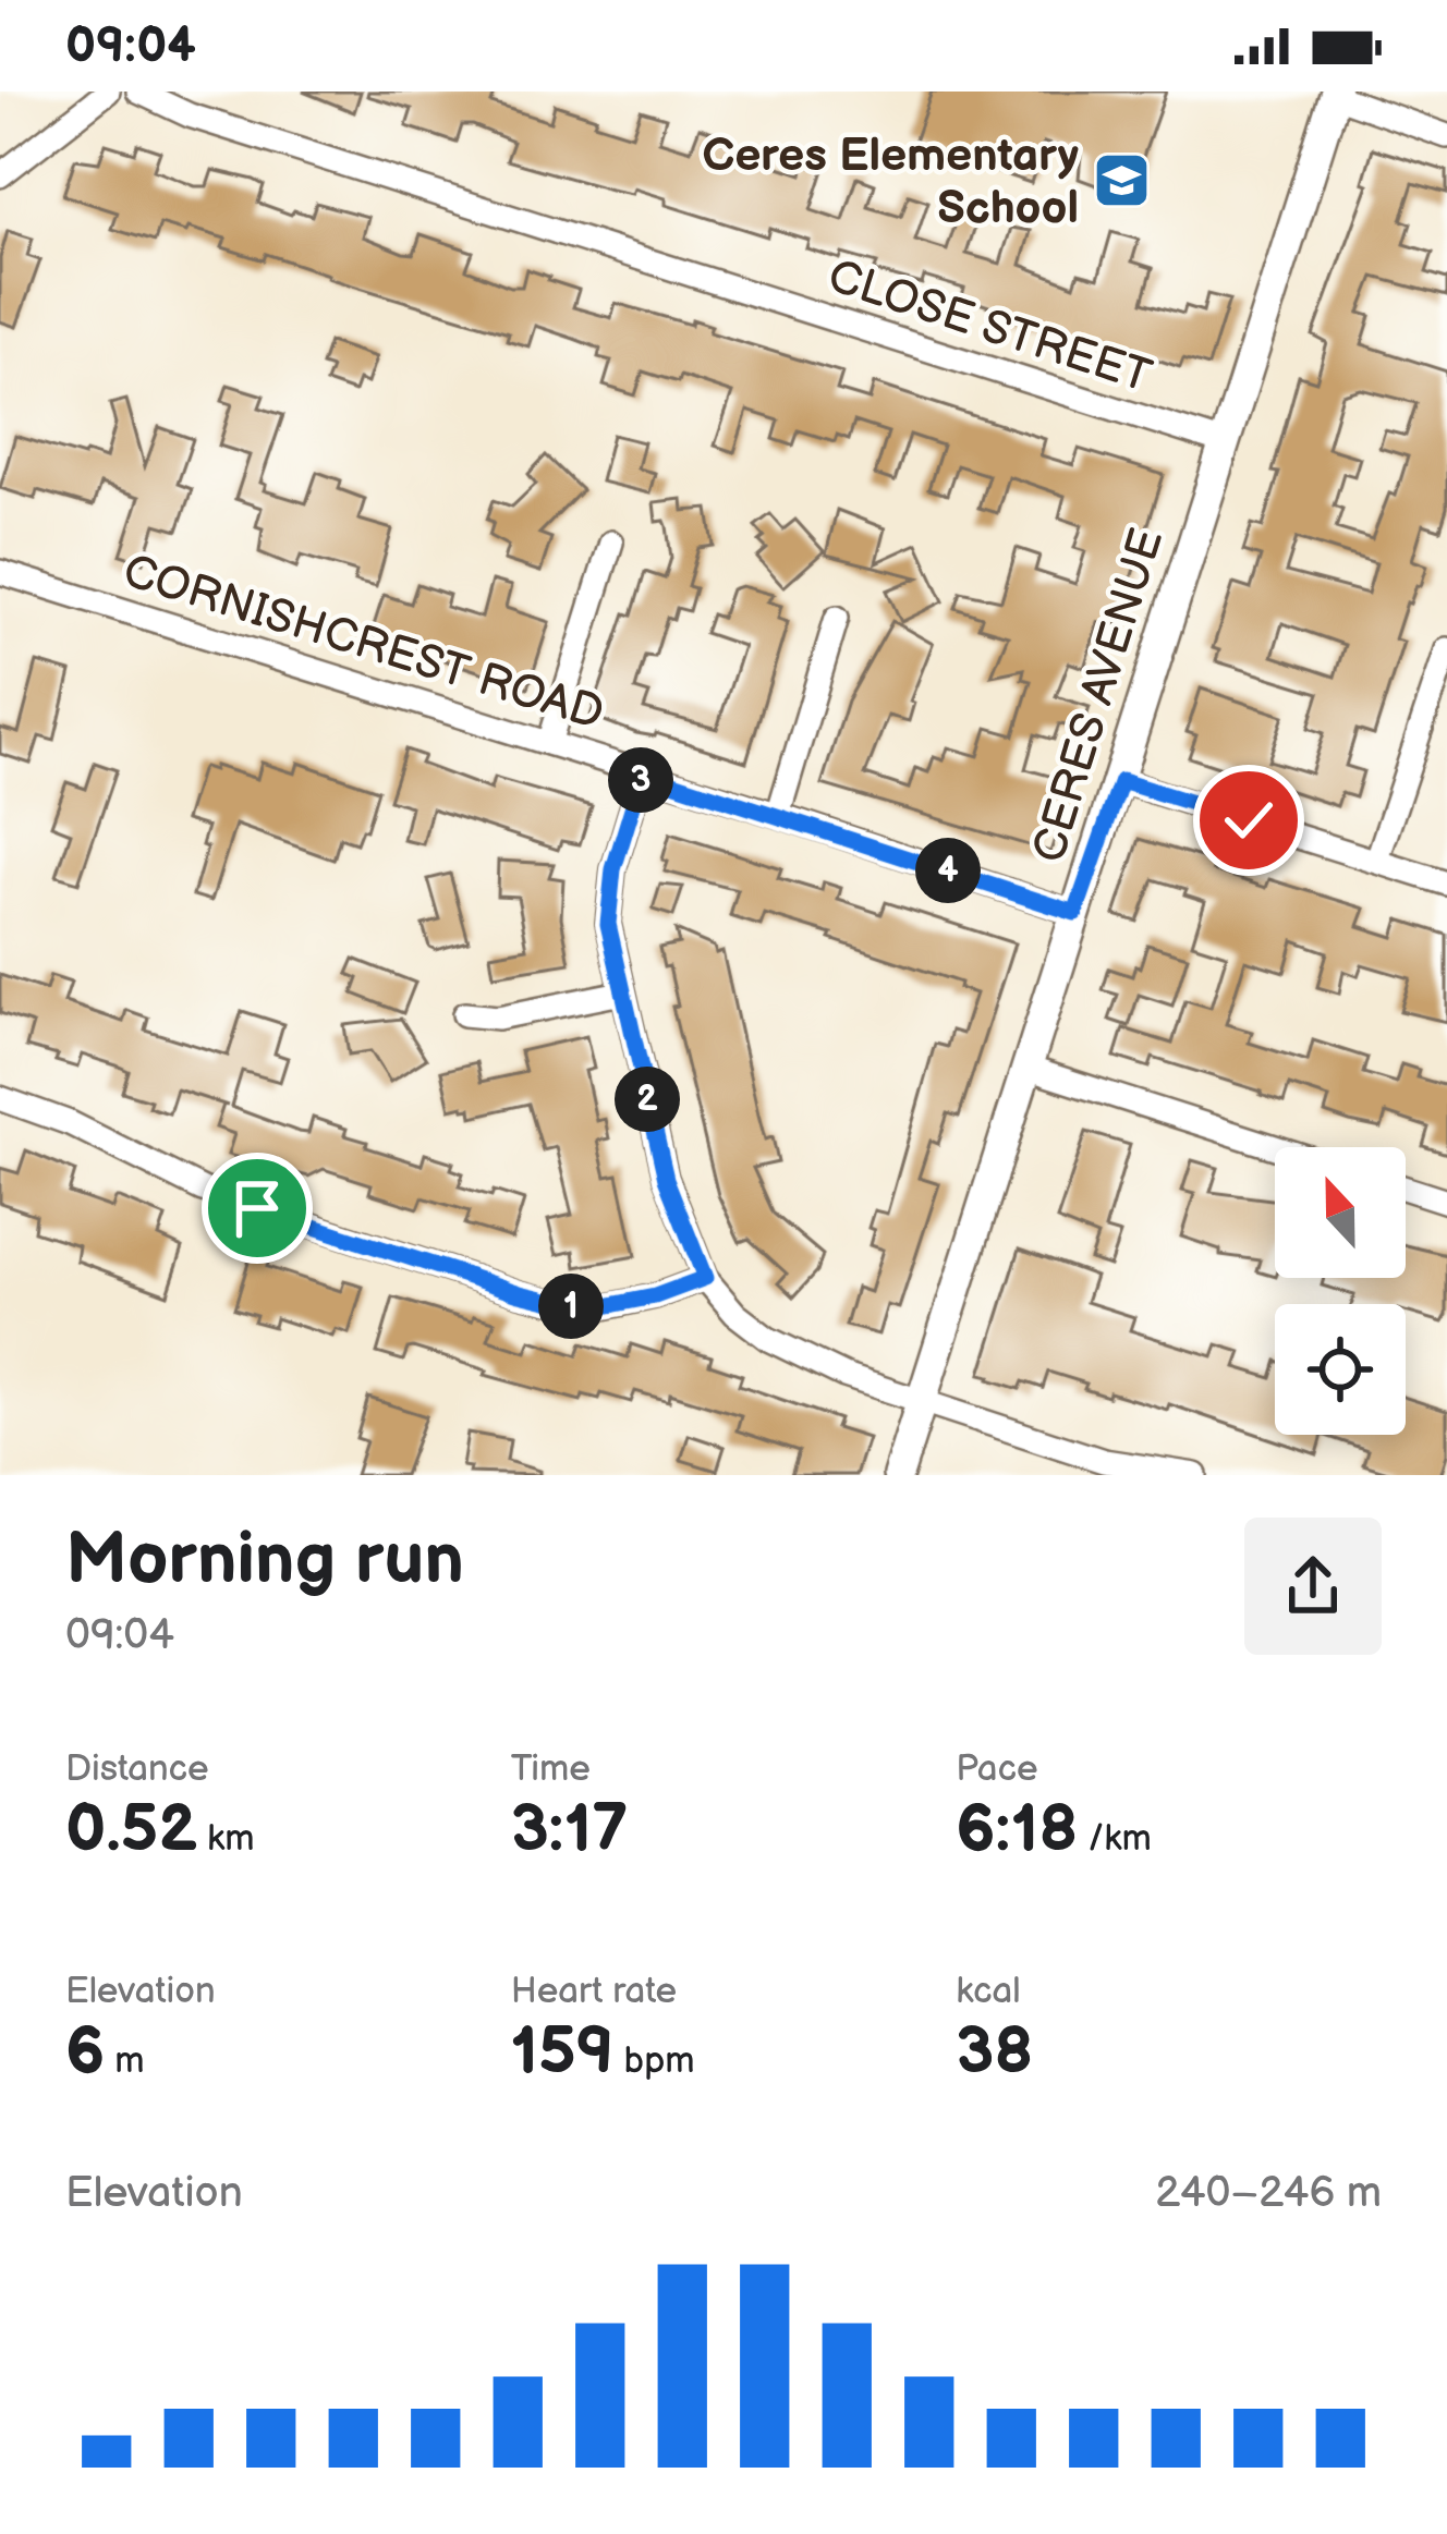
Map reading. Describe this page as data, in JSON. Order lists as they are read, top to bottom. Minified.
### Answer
{"streets":{"street":["CLOSE STREET","CORNISHCREST ROAD","CERES AVENUE"]},"crossings":[["CLOSE STREET","CERES AVENUE"],["CORNISHCREST ROAD","CERES AVENUE"]],"places":{"school or university":["Ceres Elementary School"]},"north":"top","page":{"status":"09:04","pins":["3","4","2","1"],"heading":["Morning run","09:04"],"stats":[["Distance","0.52 km"],["Time","3:17"],["Pace","6:18 /km"],["Elevation","6 m"],["Heart rate","159 bpm"],["kcal","38"]],"chart":["Elevation","240–246 m"]}}
